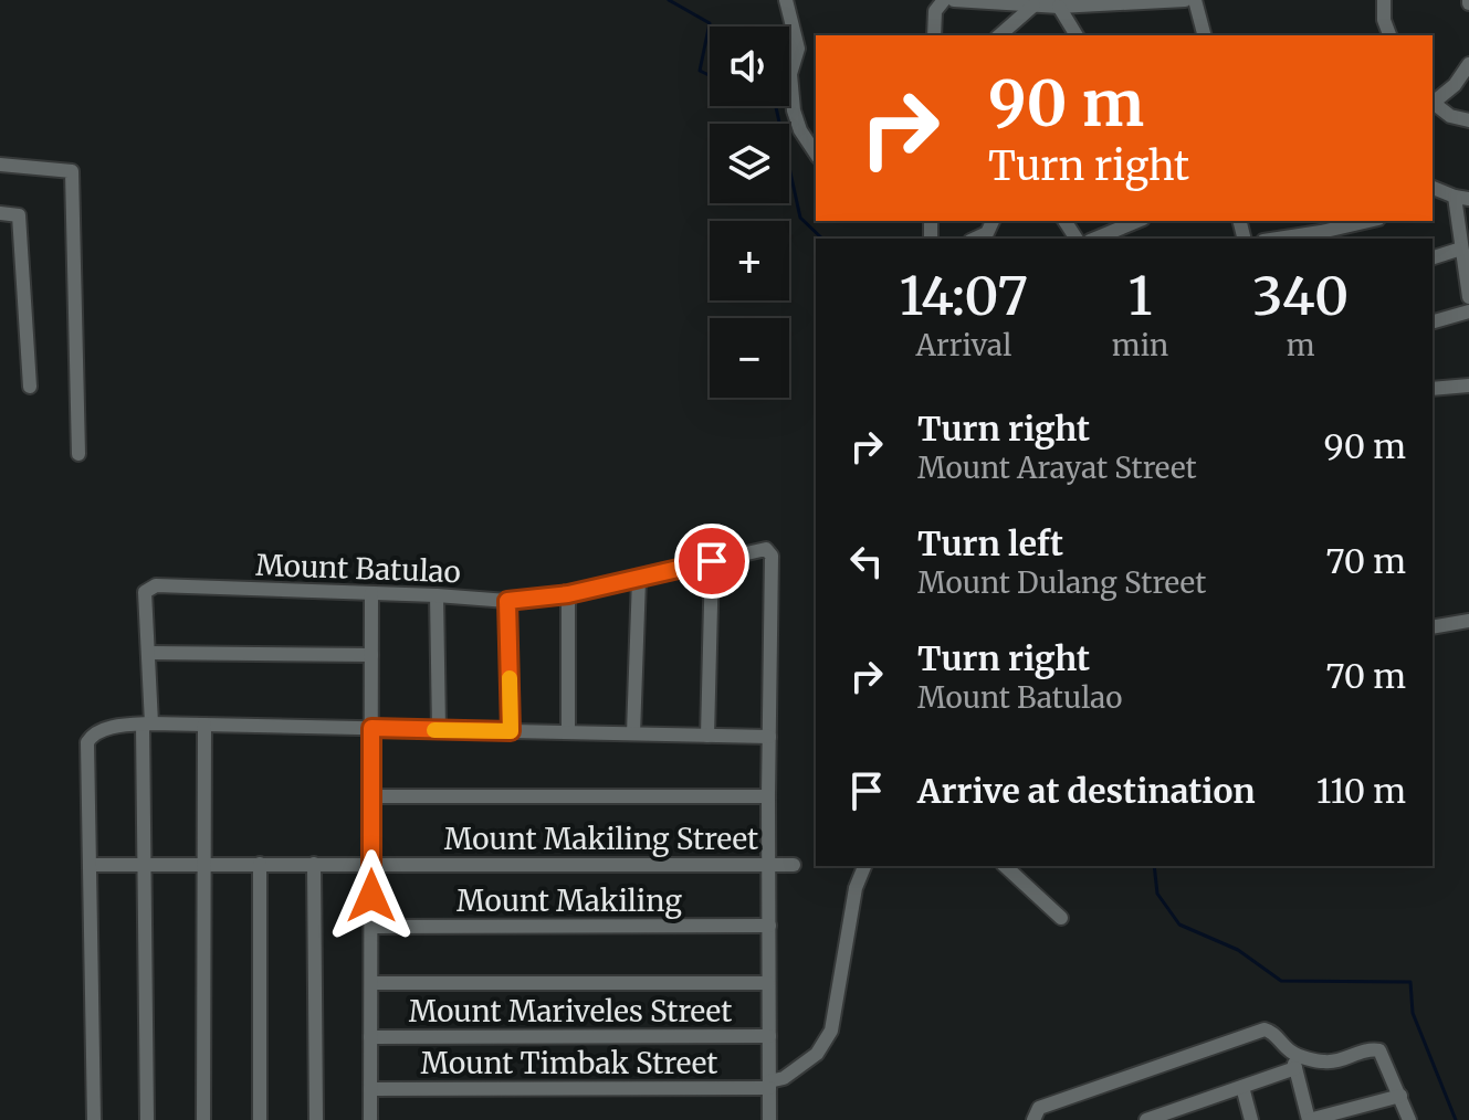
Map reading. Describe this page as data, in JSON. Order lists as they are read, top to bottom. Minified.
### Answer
{"streets":{"street":["Mount Batulao","Mount Makiling Street","Mount Makiling","Mount Mariveles Street","Mount Timbak Street"]},"page":{"map_buttons":["+","−"],"turn":["90 m","Turn right"],"eta":["14:07","Arrival","1","min","340","m"],"list":[{"name":"Turn right","note":"Mount Arayat Street","value":"90 m"},{"name":"Turn left","note":"Mount Dulang Street","value":"70 m"},{"name":"Turn right","note":"Mount Batulao","value":"70 m"},{"name":"Arrive at destination","value":"110 m"}]}}
